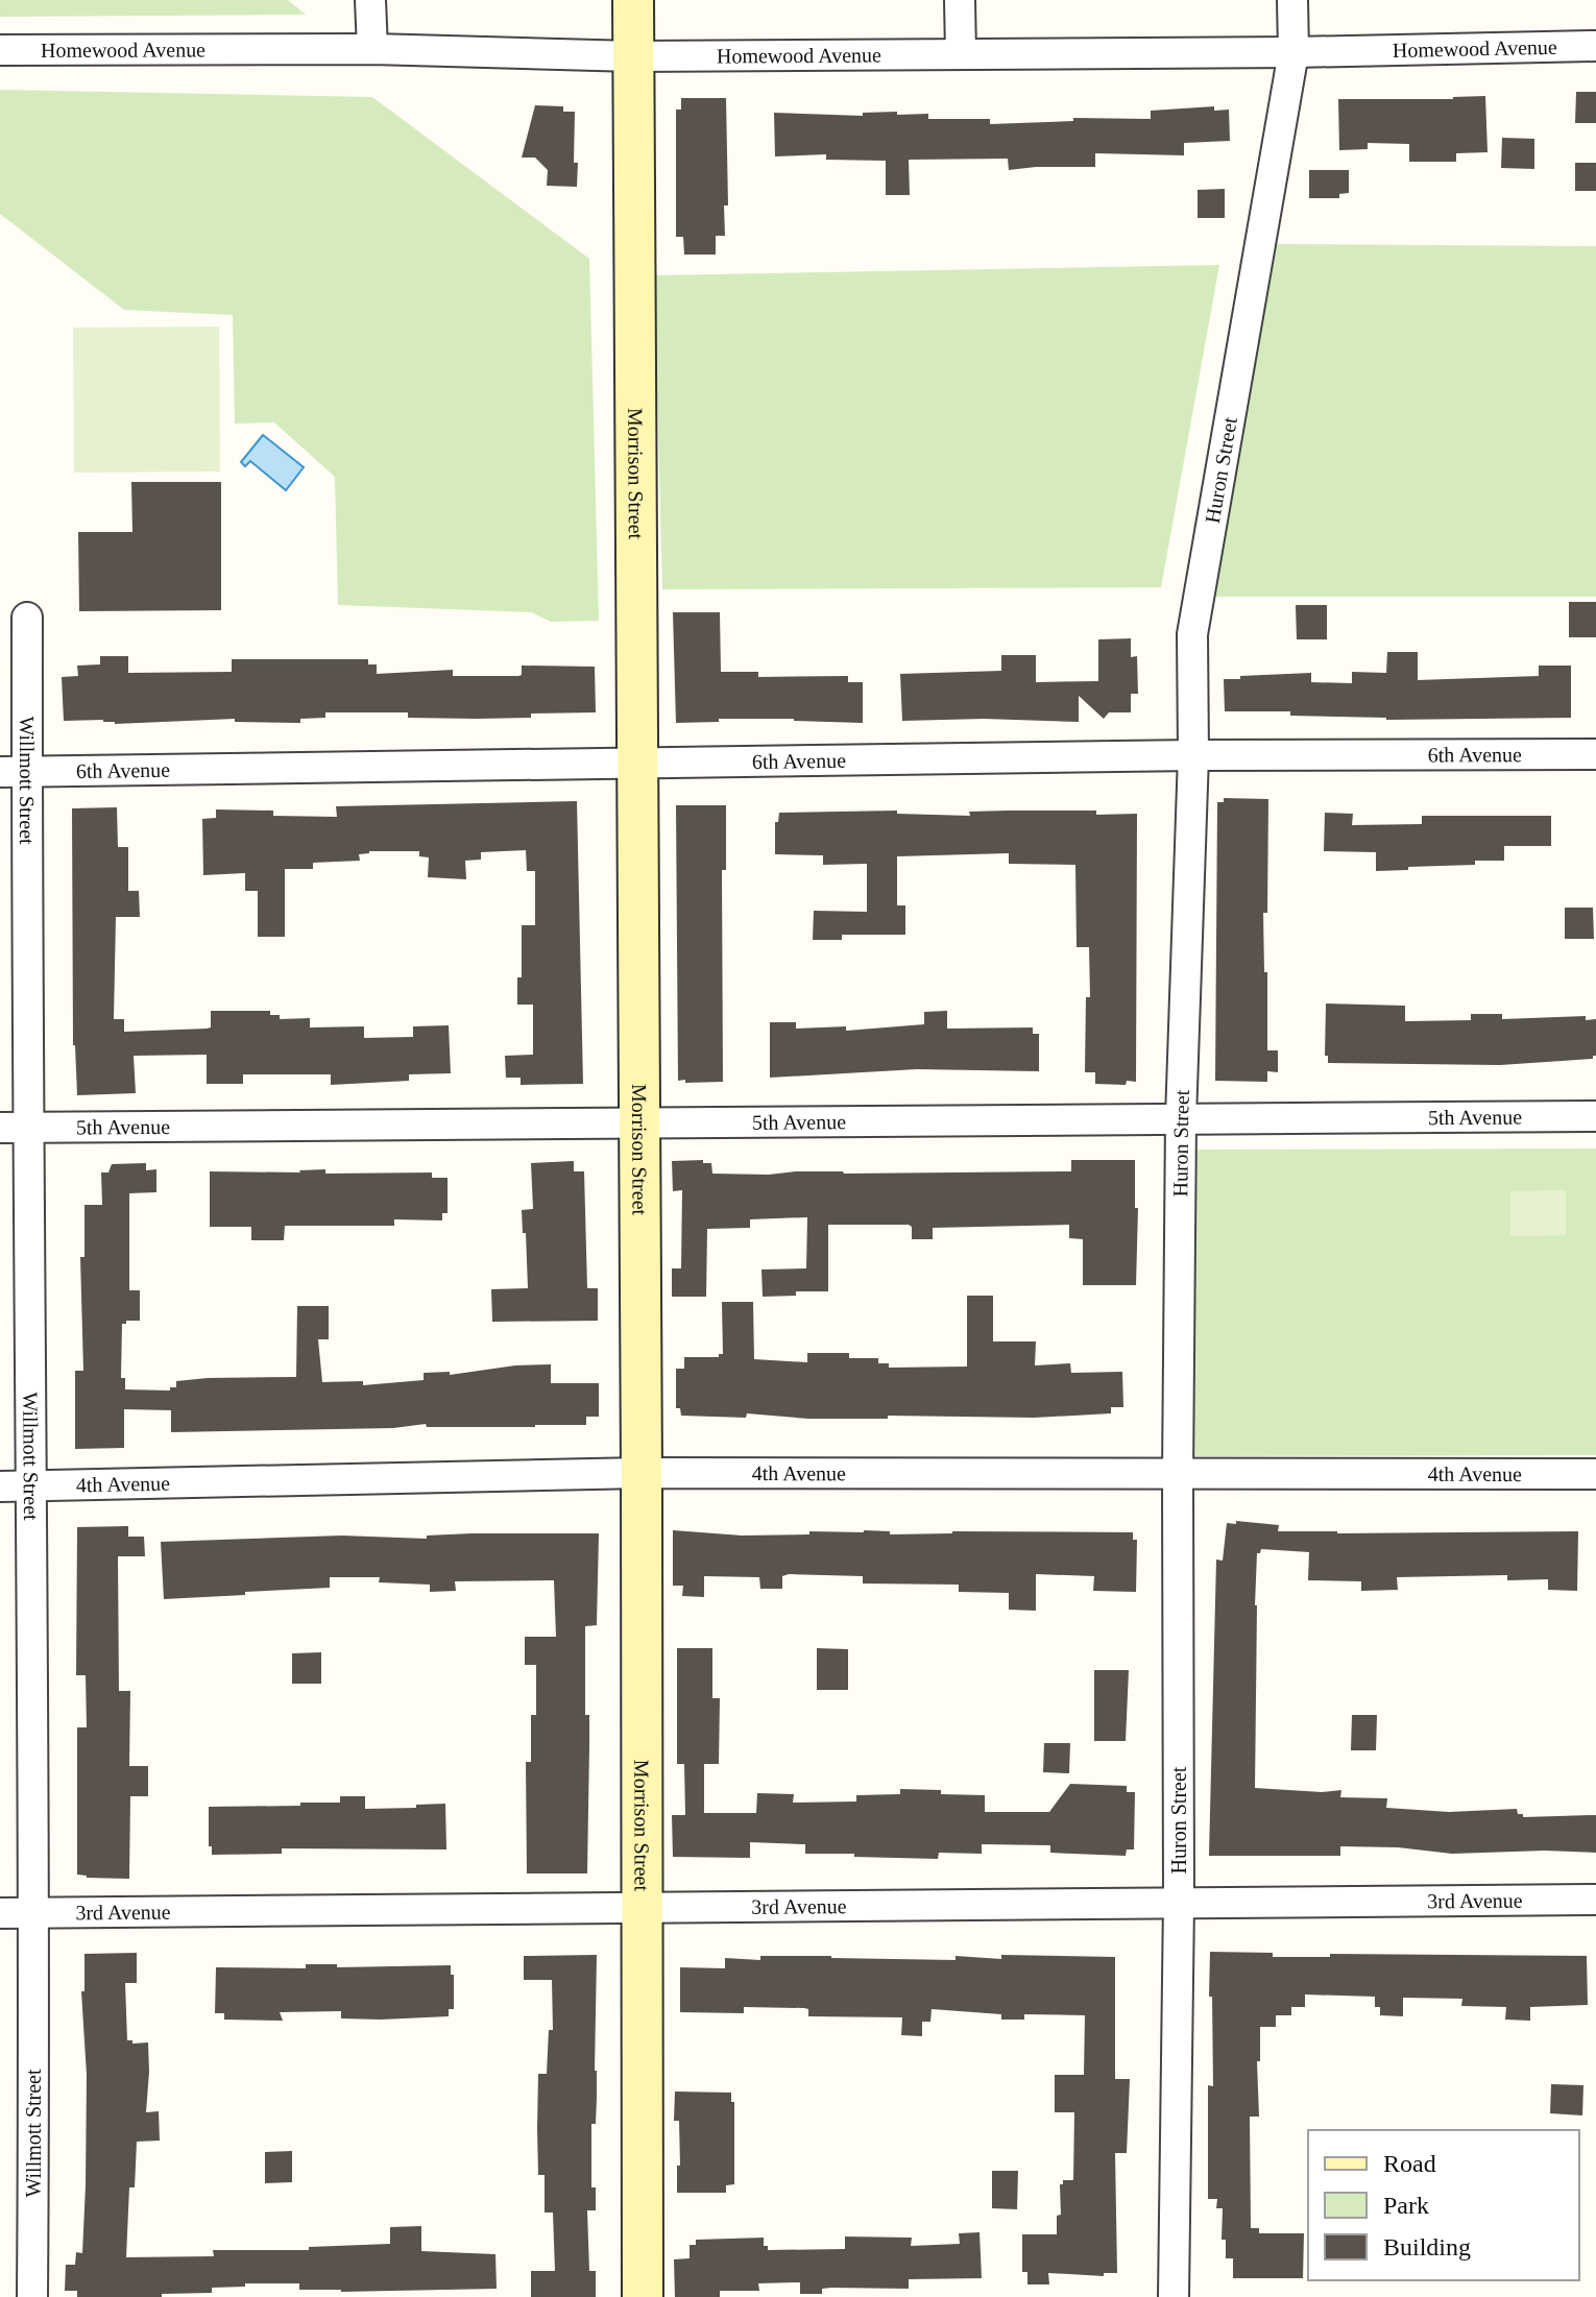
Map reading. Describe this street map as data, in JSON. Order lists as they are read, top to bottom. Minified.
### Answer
{"streets":{"street":["Homewood Avenue","Huron Street","Morrison Street","6th Avenue","Willmott Street","5th Avenue","4th Avenue","3rd Avenue"]},"crossings":[["Homewood Avenue","Huron Street"],["Homewood Avenue","Morrison Street"],["Huron Street","6th Avenue"],["Huron Street","5th Avenue"],["Huron Street","4th Avenue"],["Huron Street","3rd Avenue"],["Morrison Street","6th Avenue"],["Morrison Street","5th Avenue"],["Morrison Street","4th Avenue"],["Morrison Street","3rd Avenue"],["6th Avenue","Willmott Street"],["Willmott Street","5th Avenue"],["Willmott Street","4th Avenue"],["Willmott Street","3rd Avenue"]],"legend":["Road","Park","Building"]}
